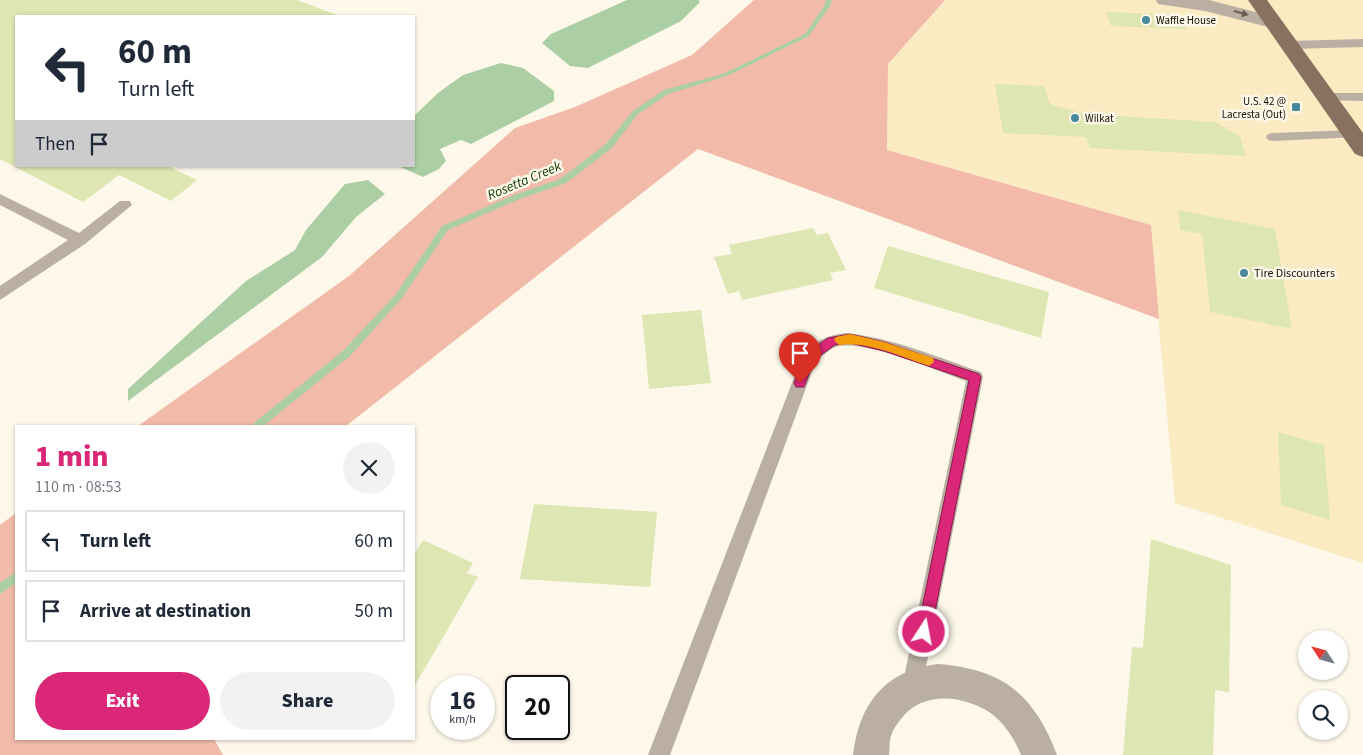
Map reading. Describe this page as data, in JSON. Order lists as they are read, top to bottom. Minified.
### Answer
{"water":["Rosetta Creek"],"places":{"other":["Waffle House","Wilkat","Tire Discounters"],"transit":["U.S. 42 @ Lacresta (Out)"]},"north":"top left","page":{"turn":["60 m","Turn left"],"then":"Then","heading":["1 min","110 m · 08:53"],"list":[{"name":"Turn left","value":"60 m"},{"name":"Arrive at destination","value":"50 m"}],"buttons":["Exit","Share"],"speed":"16 km/h","limit":"20"}}
